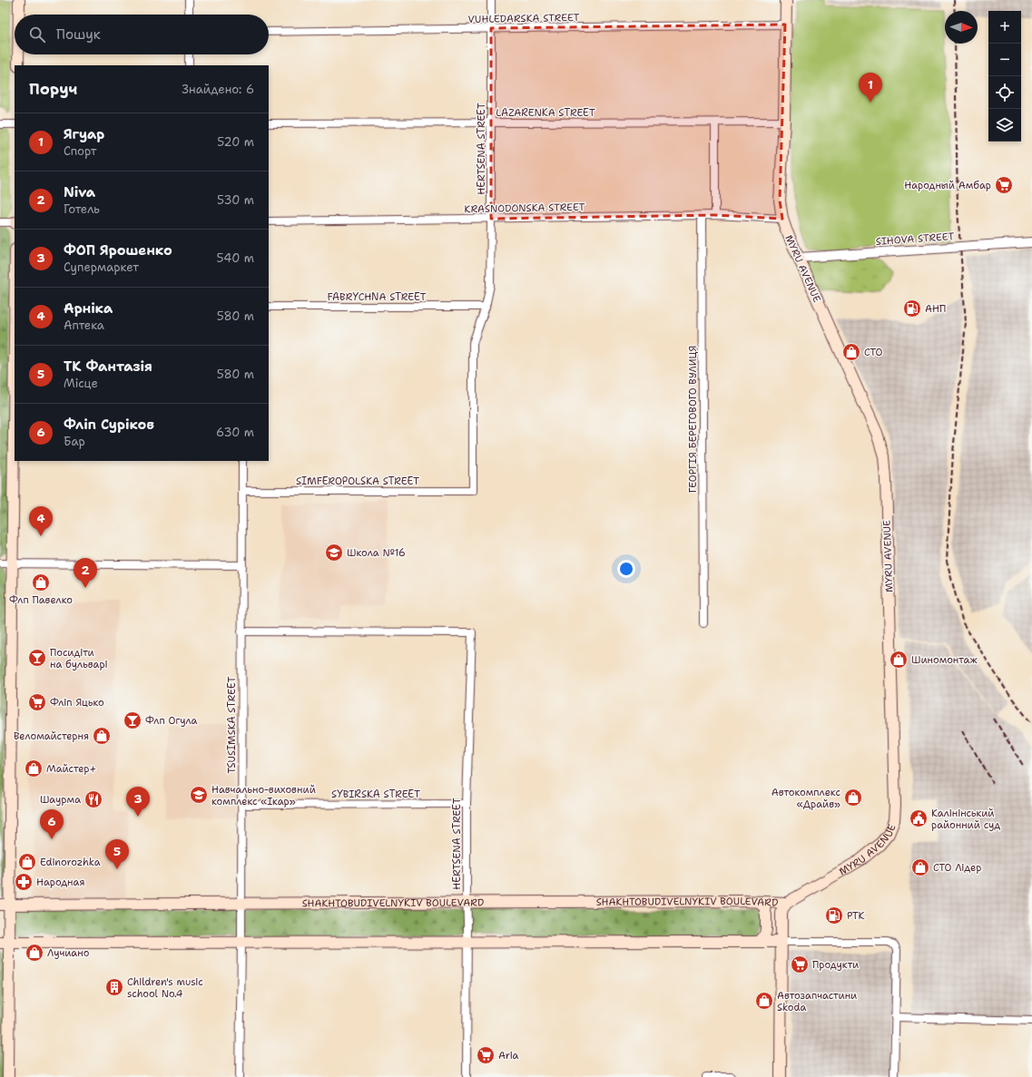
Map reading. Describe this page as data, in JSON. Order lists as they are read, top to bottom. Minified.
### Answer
{"streets":{"main road":["MYRU AVENUE","SHAKHTOBUDIVELNYKIV BOULEVARD"],"street":["VUHLEDARSKA STREET","LAZARENKA STREET","HERTSENA STREET","KRASNODONSKA STREET","SIHOVA STREET","FABRYCHNA STREET","ГЕОРГІЯ БЕРЕГОВОГО ВУЛИЦЯ","SIMFEROPOLSKA STREET","TSUSIMSKA STREET","SYBIRSKA STREET"]},"crossings":[["VUHLEDARSKA STREET","HERTSENA STREET"],["VUHLEDARSKA STREET","MYRU AVENUE"],["LAZARENKA STREET","HERTSENA STREET"],["LAZARENKA STREET","MYRU AVENUE"],["HERTSENA STREET","KRASNODONSKA STREET"],["HERTSENA STREET","FABRYCHNA STREET"],["HERTSENA STREET","SIMFEROPOLSKA STREET"],["HERTSENA STREET","TSUSIMSKA STREET"],["HERTSENA STREET","SYBIRSKA STREET"],["HERTSENA STREET","SHAKHTOBUDIVELNYKIV BOULEVARD"],["KRASNODONSKA STREET","MYRU AVENUE"],["KRASNODONSKA STREET","ГЕОРГІЯ БЕРЕГОВОГО ВУЛИЦЯ"],["SIHOVA STREET","MYRU AVENUE"],["MYRU AVENUE","SHAKHTOBUDIVELNYKIV BOULEVARD"],["SIMFEROPOLSKA STREET","TSUSIMSKA STREET"],["TSUSIMSKA STREET","SYBIRSKA STREET"],["TSUSIMSKA STREET","SHAKHTOBUDIVELNYKIV BOULEVARD"]],"places":{"supermarket":["Народный Амбар","Фліп Яцько","Продукти","Aria"],"fuel station":["АНП","РТК"],"shop":["СТО","Флп Павелко","Шиномонтаж","Веломайстерня","Майстер+","Автокомплекс «Драйв»","Edinorozhka","СТО Лідер","Лучиано","Автозапчастини Skoda"],"school or university":["Школа №16","Навчально-виховний комплекс «Ікар»"],"bar":["Посидіти на бульварі","Флп Огула"],"restaurant":["Шаурма"],"public building":["Калінінський районний суд"],"pharmacy":["Народная"],"building":["Children's music school No.4"]},"north":"right","page":{"map_buttons":["+","−"],"search":"Пошук","heading":["Поруч","Знайдено: 6"],"pins":["1","4","2","3","6","5"],"list":[{"mark":"1","name":"Ягуар","note":"Спорт","value":"520 m"},{"mark":"2","name":"Niva","note":"Готель","value":"530 m"},{"mark":"3","name":"ФОП Ярошенко","note":"Супермаркет","value":"540 m"},{"mark":"4","name":"Арніка","note":"Аптека","value":"580 m"},{"mark":"5","name":"ТК Фантазія","note":"Місце","value":"580 m"},{"mark":"6","name":"Фліп Суріков","note":"Бар","value":"630 m"}]}}
